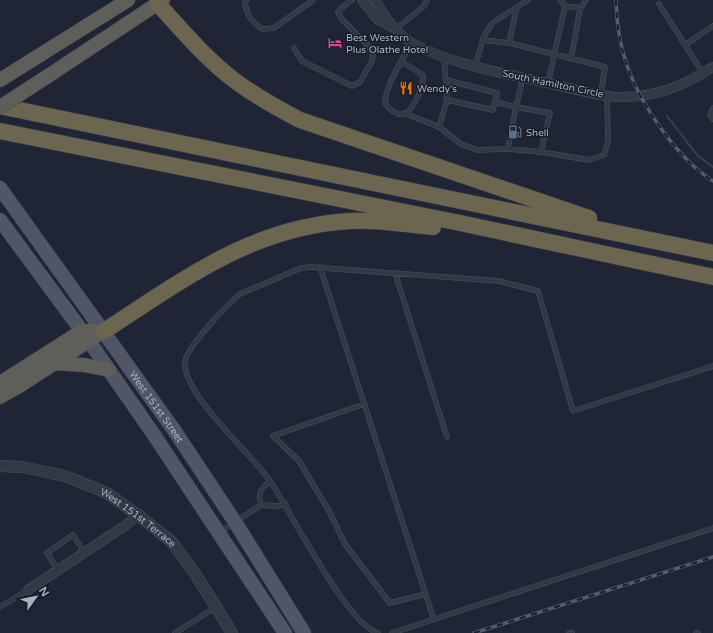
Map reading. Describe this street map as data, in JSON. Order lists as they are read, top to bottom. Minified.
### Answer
{"streets":{"main road":["West 151st Street"],"street":["South Hamilton Circle","West 151st Terrace"]},"places":{"hotel":["Best Western Plus Olathe Hotel"],"restaurant":["Wendy's"],"fuel station":["Shell"]},"north":"top right"}
